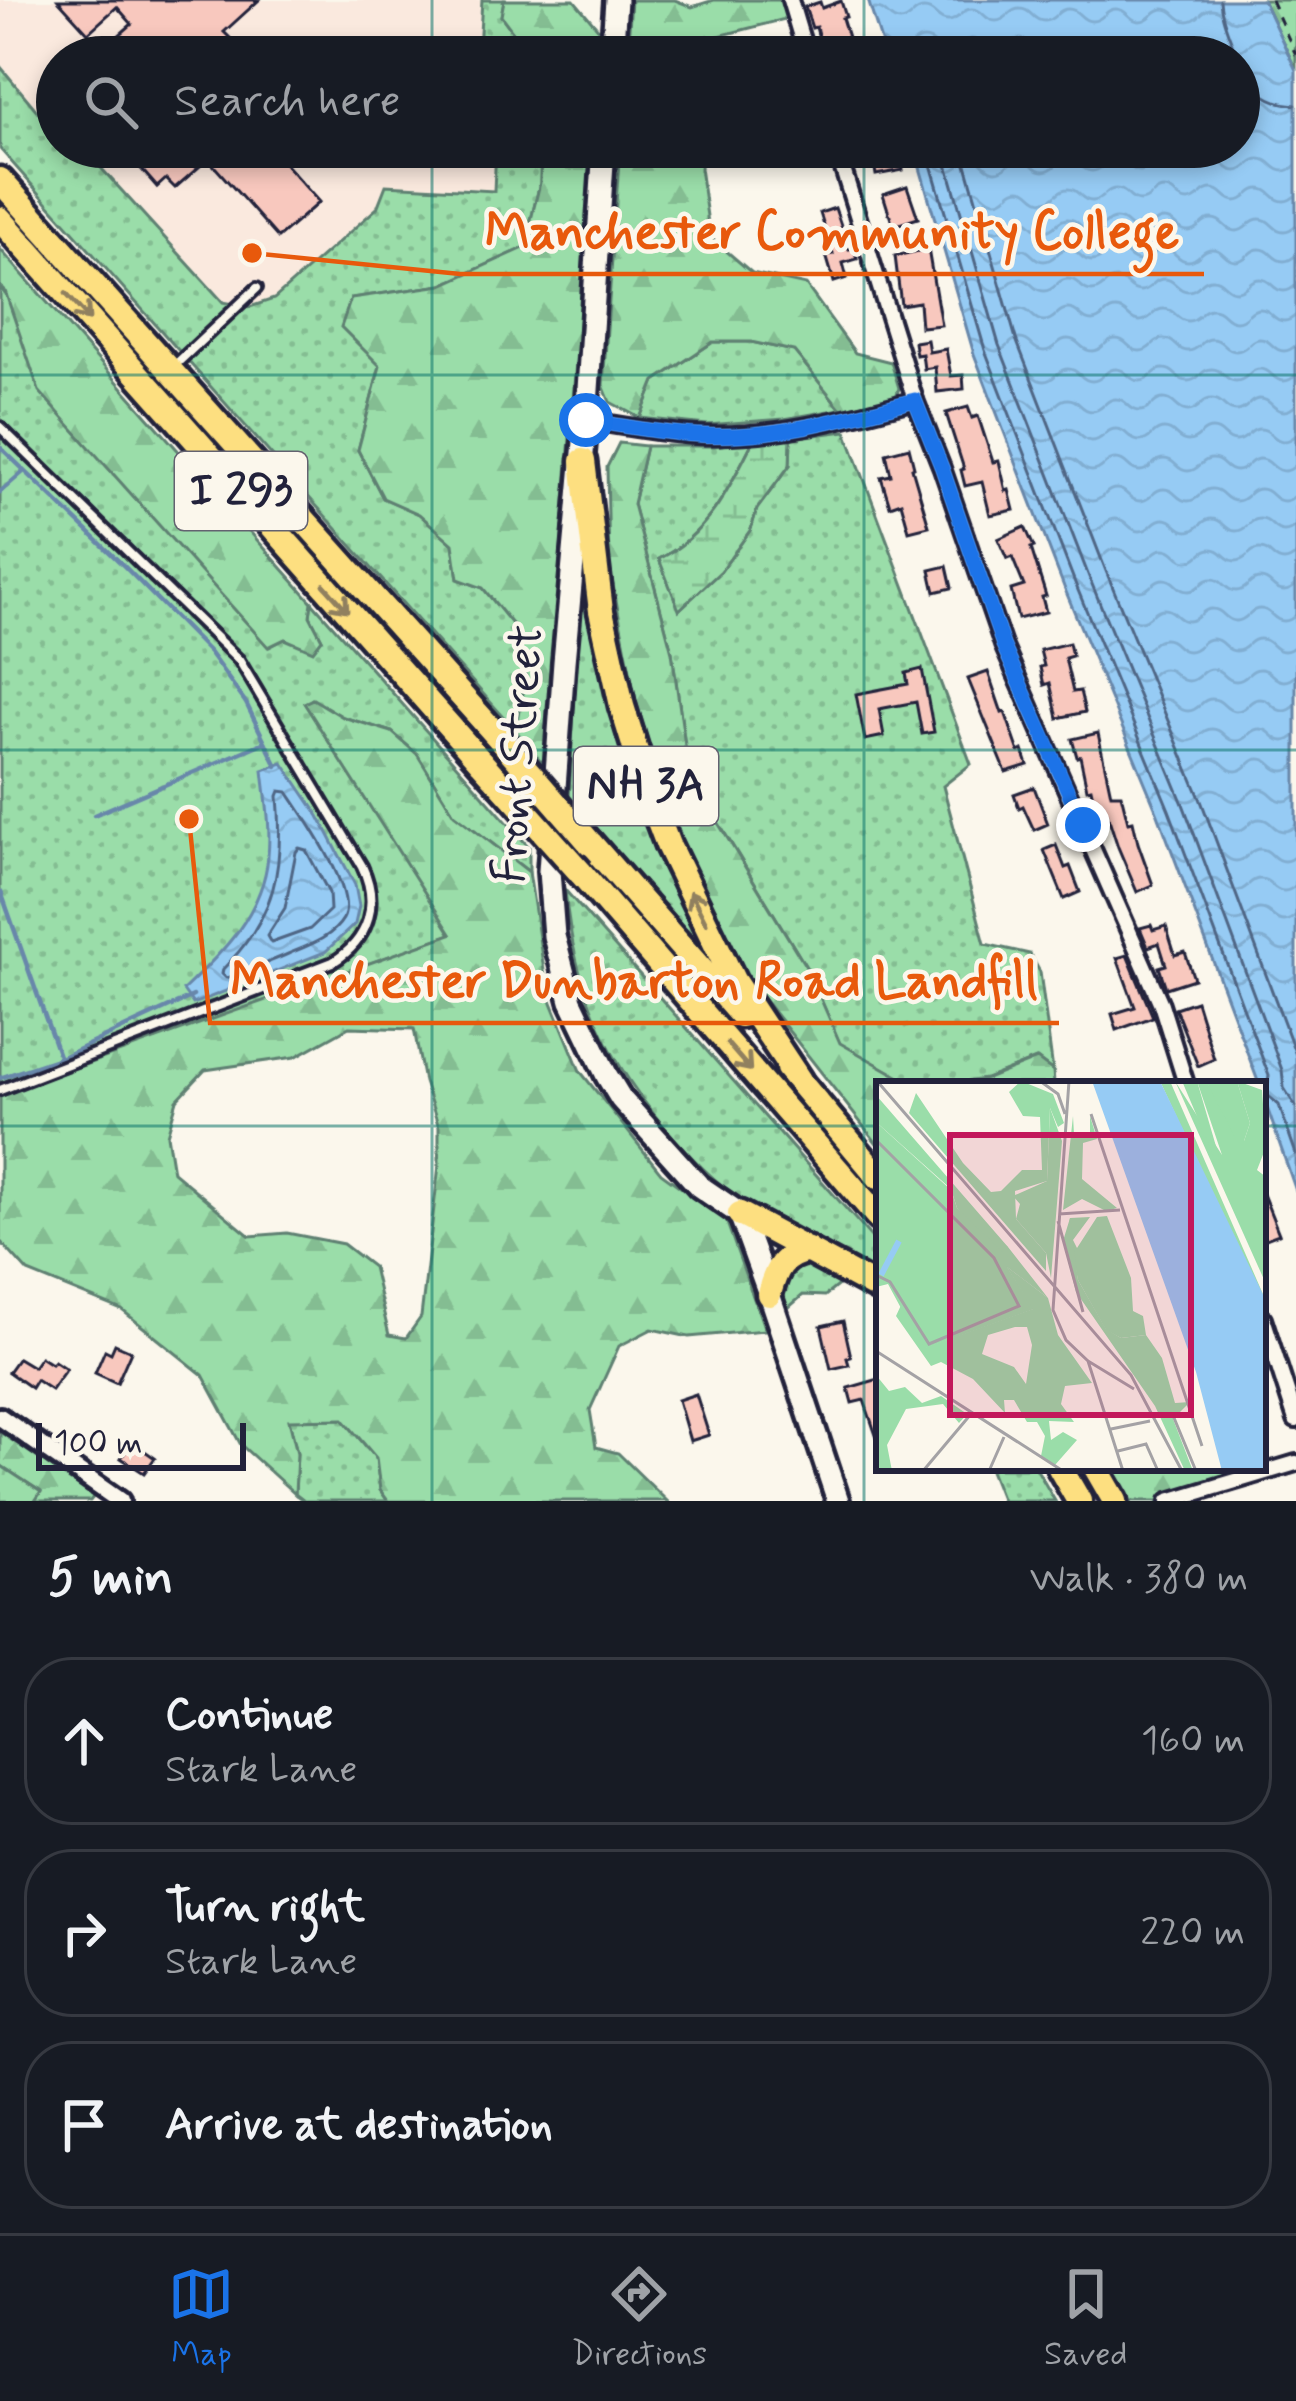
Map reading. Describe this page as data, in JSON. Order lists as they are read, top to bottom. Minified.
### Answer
{"streets":{"highway":["I 293","NH 3A"],"main road":["Front Street"]},"crossings":[["I 293","NH 3A"],["Front Street","NH 3A"]],"places":["Manchester Community College","Manchester Dunbarton Road Landfill"],"scale_bar":"100 m","page":{"search":"Search here","scale":"100 m","heading":["5 min","Walk · 380 m"],"list":[["Continue","Stark Lane","160 m"],["Turn right","Stark Lane","220 m"],"Arrive at destination"],"nav":["Map","Directions","Saved"]}}
